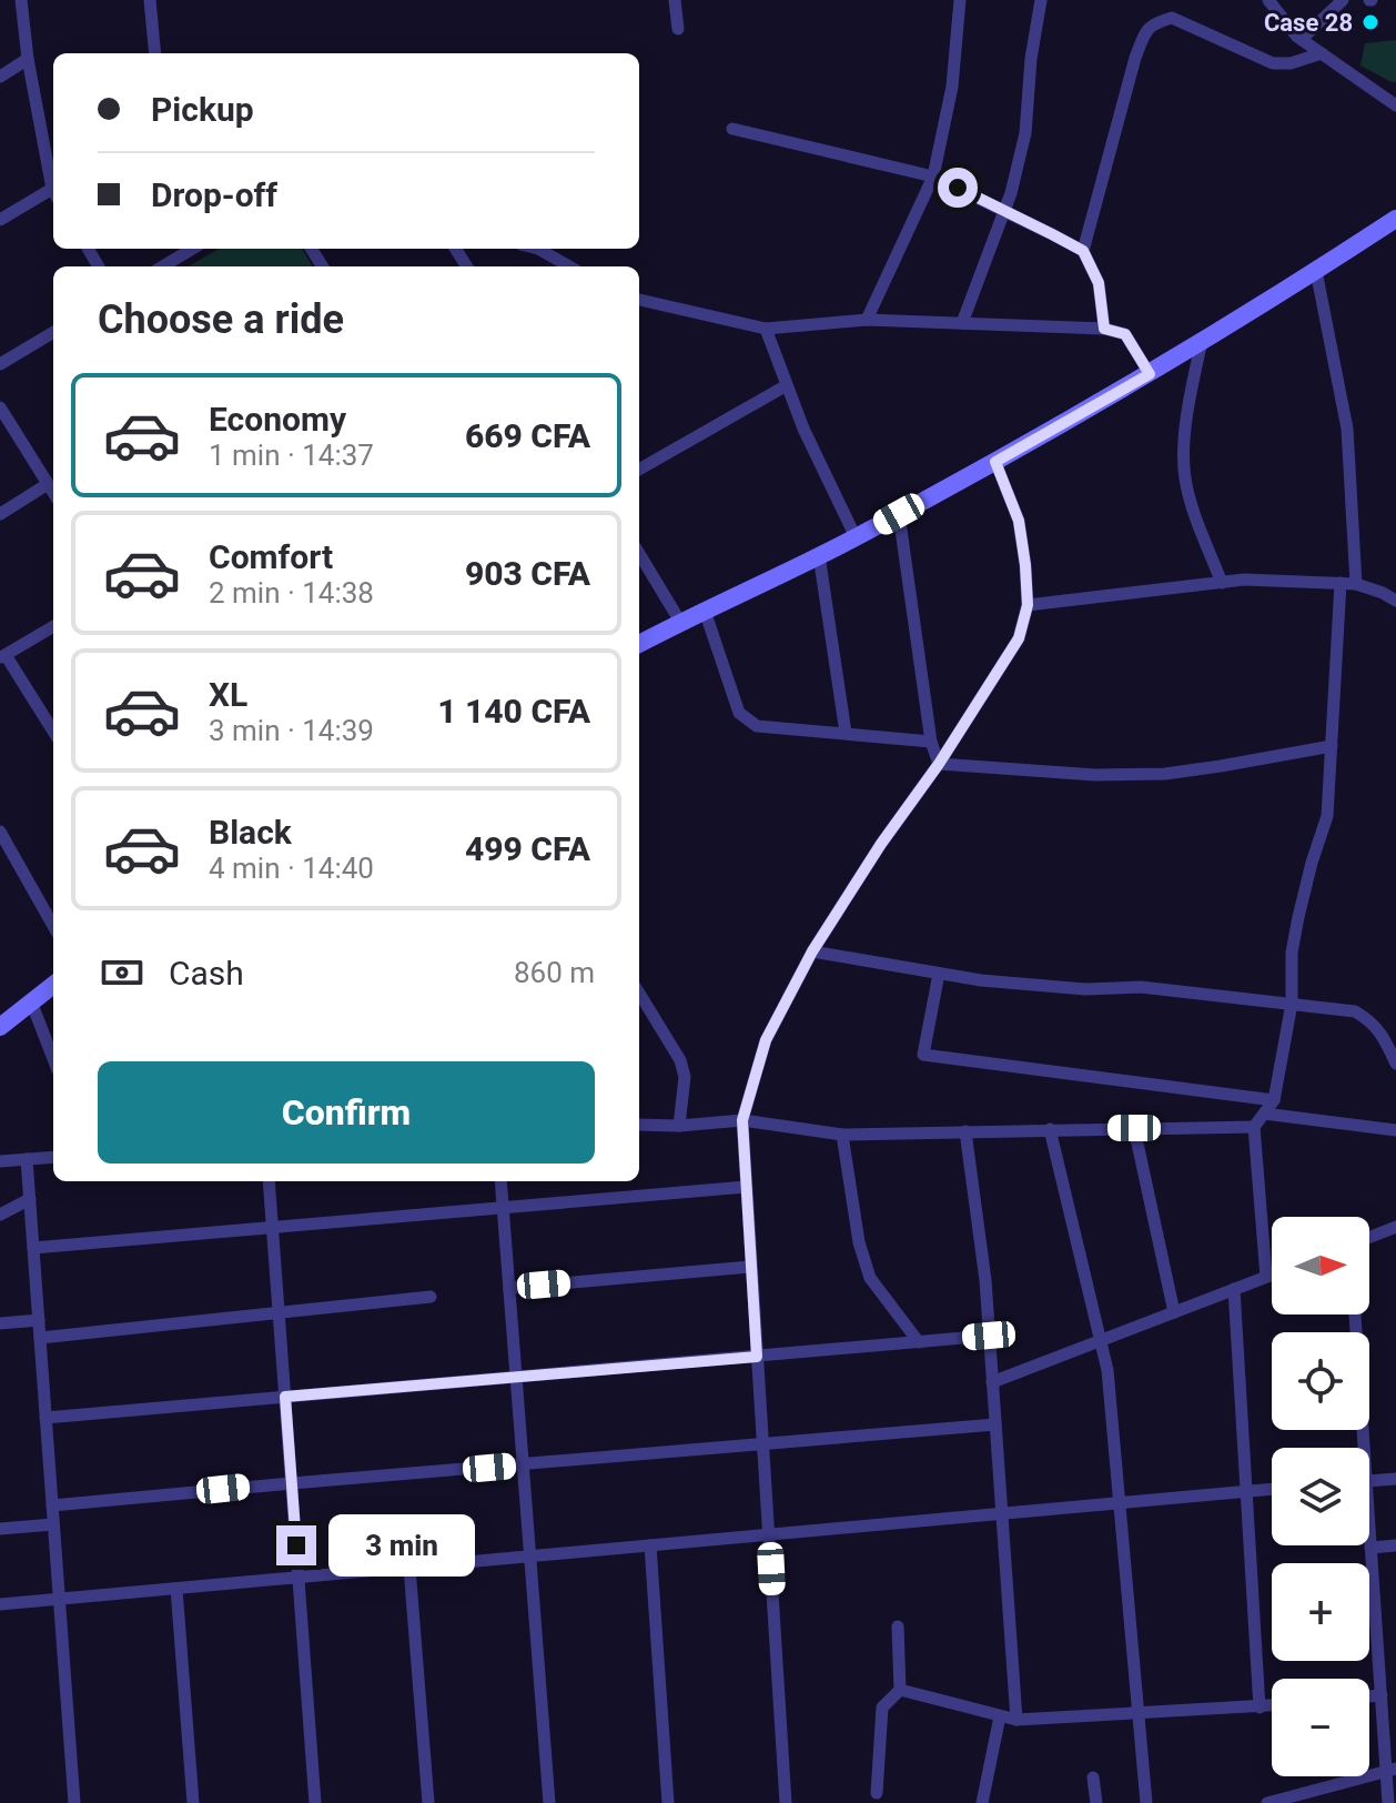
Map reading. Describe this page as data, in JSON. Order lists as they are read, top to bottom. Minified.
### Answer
{"places":["Case 28"],"north":"right","page":{"banner":["Pickup","Drop-off"],"heading":"Choose a ride","list":[{"name":"Economy","note":"1 min · 14:37","value":"669 CFA"},{"name":"Comfort","note":"2 min · 14:38","value":"903 CFA"},{"name":"XL","note":"3 min · 14:39","value":"1 140 CFA"},{"name":"Black","note":"4 min · 14:40","value":"499 CFA"}],"pay":["Cash","860 m"],"buttons":"Confirm","map_buttons":["+","−"],"bubble":"3 min"}}
